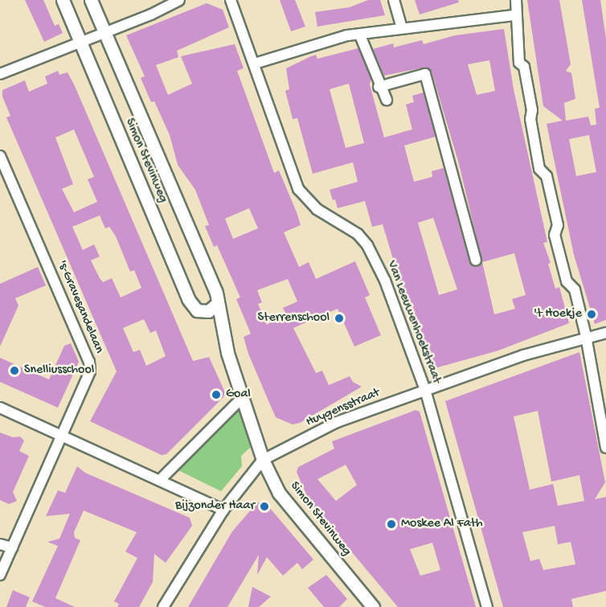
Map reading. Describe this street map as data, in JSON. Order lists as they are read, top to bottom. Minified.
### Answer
{"streets":{"street":["Simon Stevinweg","'s-Gravesandelaan","Van Leeuwenhoekstraat","Huygensstraat"]},"crossings":[["Simon Stevinweg","Huygensstraat"],["Van Leeuwenhoekstraat","Huygensstraat"]],"places":["'t Hoekje","Sterrenschool","Snelliusschool","Goal","Bijzonder Haar","Moskee Al Fath"]}
